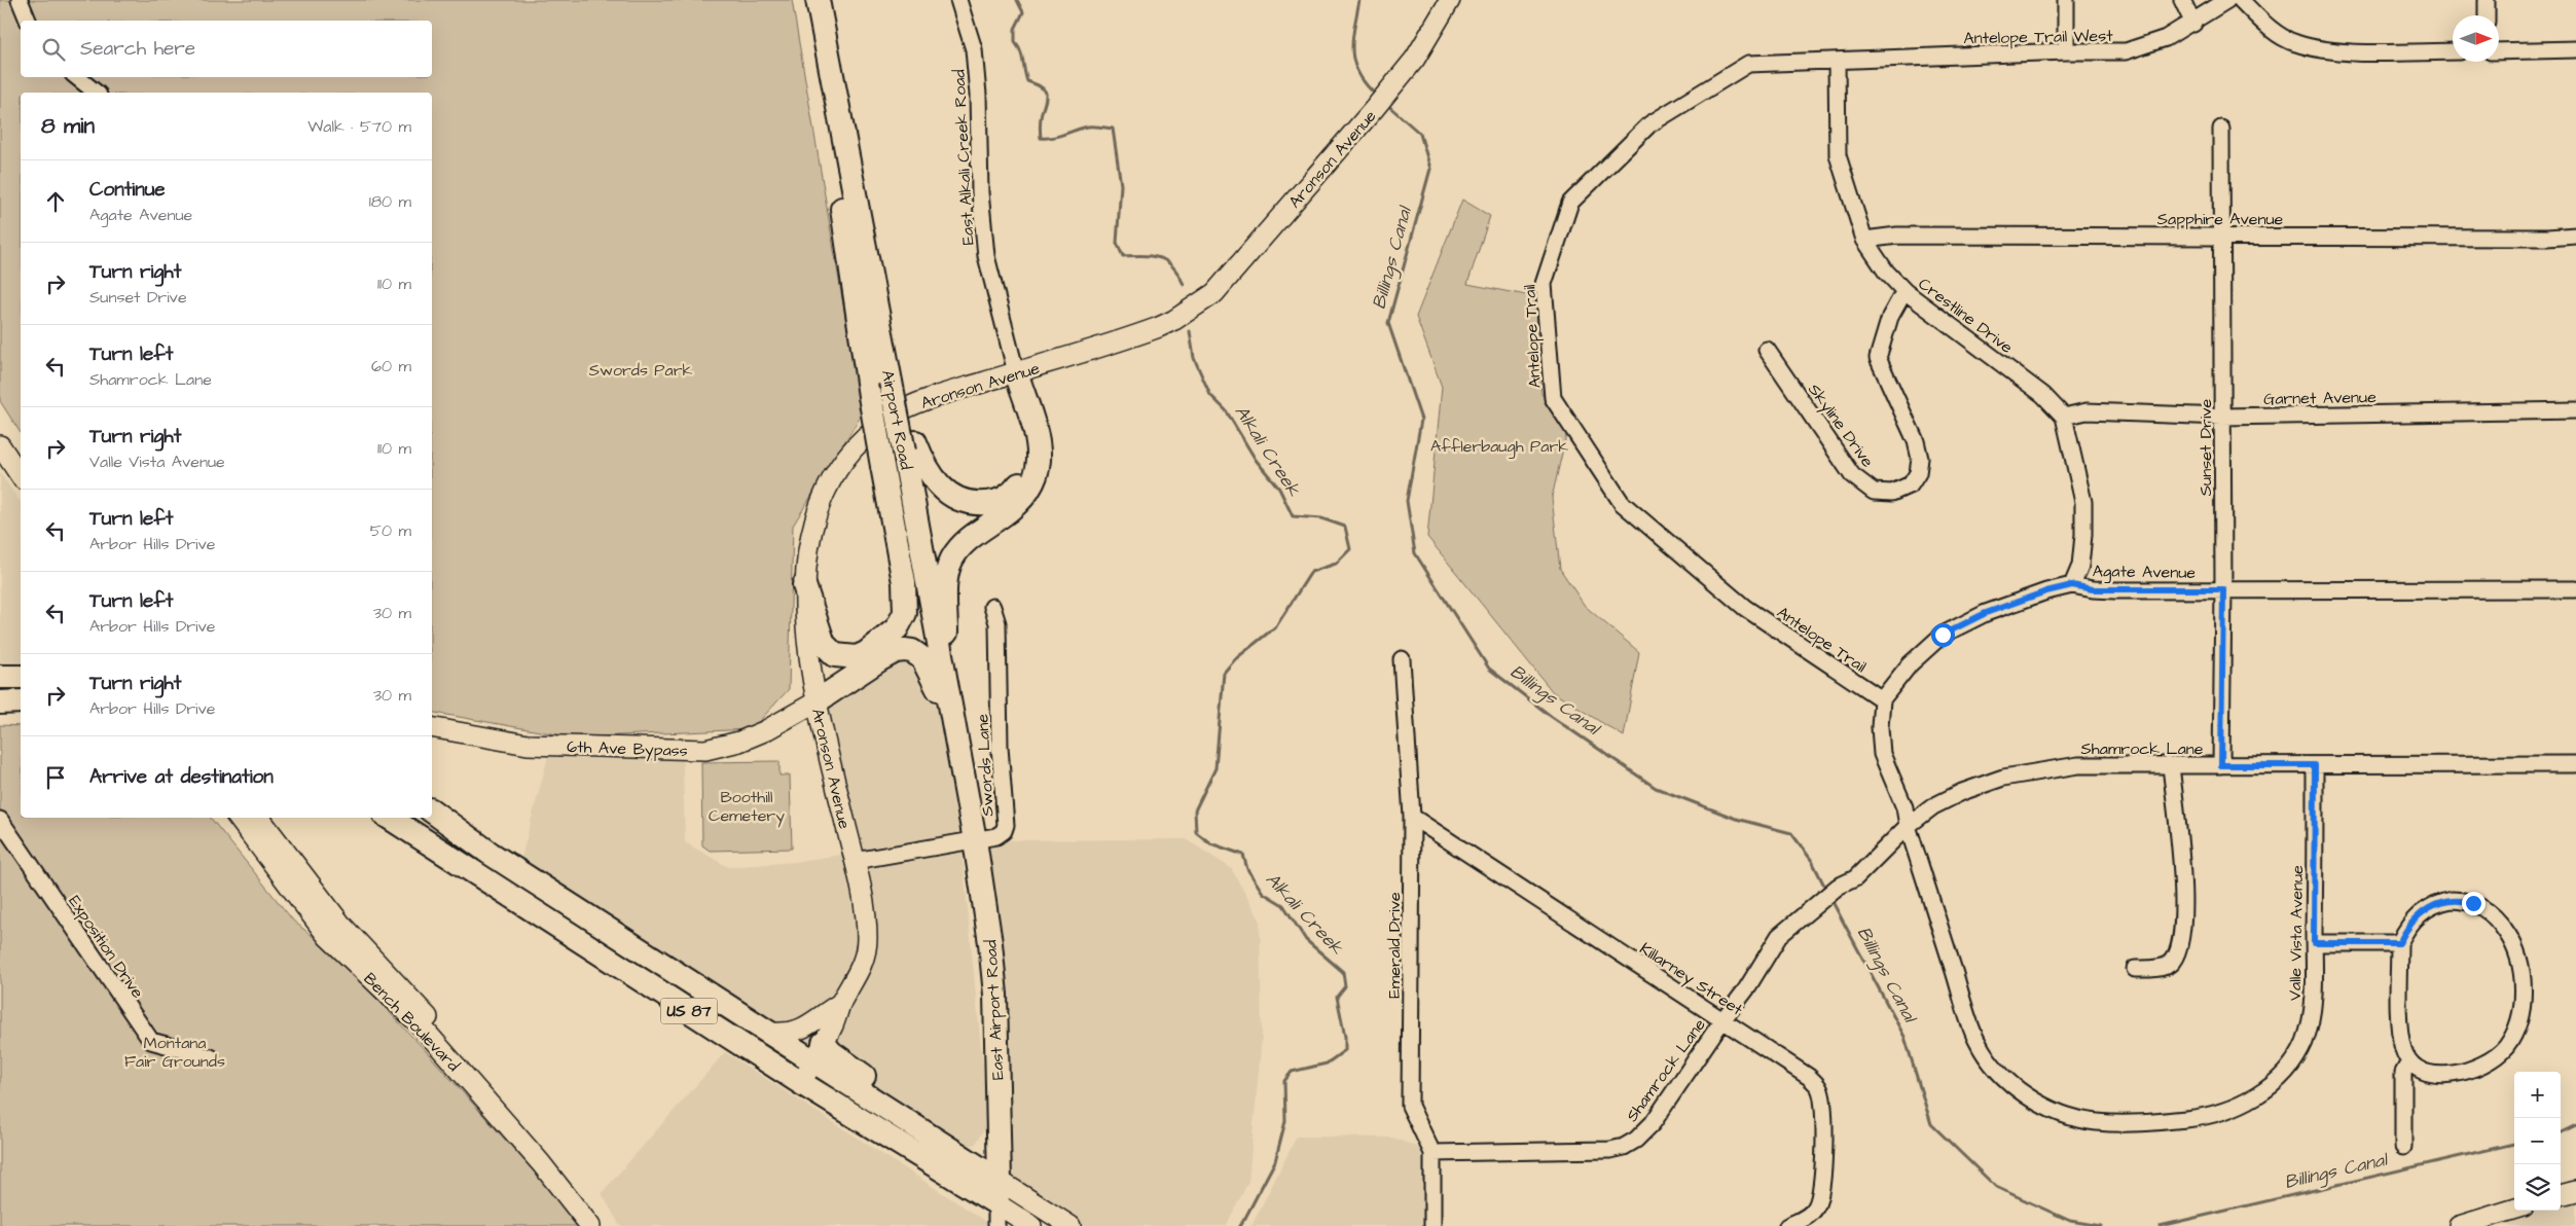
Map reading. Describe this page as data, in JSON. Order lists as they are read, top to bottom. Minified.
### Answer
{"streets":{"highway":["Airport Road","East Airport Road","US 87"],"main road":["Aronson Avenue","6th Ave Bypass","Bench Boulevard"],"street":["Antelope Trail West","East Alkali Creek Road","Sapphire Avenue","Crestline Drive","Antelope Trail","Garnet Avenue","Skyline Drive","Sunset Drive","Agate Avenue","Shamrock Lane","Swords Lane","Valle Vista Avenue","Emerald Drive","Exposition Drive","Killarney Street"]},"crossings":[["Antelope Trail West","Crestline Drive"],["Antelope Trail West","Antelope Trail"],["East Alkali Creek Road","Aronson Avenue"],["Aronson Avenue","6th Ave Bypass"],["Aronson Avenue","Swords Lane"],["Aronson Avenue","US 87"],["Sapphire Avenue","Crestline Drive"],["Sapphire Avenue","Sunset Drive"],["Crestline Drive","Antelope Trail"],["Crestline Drive","Garnet Avenue"],["Crestline Drive","Skyline Drive"],["Antelope Trail","Agate Avenue"],["Garnet Avenue","Sunset Drive"],["Airport Road","Swords Lane"],["Airport Road","East Airport Road"],["Sunset Drive","Agate Avenue"],["Sunset Drive","Shamrock Lane"],["Shamrock Lane","Valle Vista Avenue"],["Shamrock Lane","Emerald Drive"],["Shamrock Lane","Killarney Street"],["Swords Lane","East Airport Road"],["Emerald Drive","Killarney Street"],["East Airport Road","US 87"]],"water":["Billings Canal","Alkali Creek"],"parks":["Swords Park","Afflerbaugh Park","Boothill Cemetery","Montana Fair Grounds"],"north":"right","page":{"search":"Search here","heading":["8 min","Walk · 570 m"],"list":[["Continue","Agate Avenue","180 m"],["Turn right","Sunset Drive","110 m"],["Turn left","Shamrock Lane","60 m"],["Turn right","Valle Vista Avenue","110 m"],["Turn left","Arbor Hills Drive","50 m"],["Turn left","Arbor Hills Drive","30 m"],["Turn right","Arbor Hills Drive","30 m"],"Arrive at destination"],"map_buttons":["+","−"]}}
